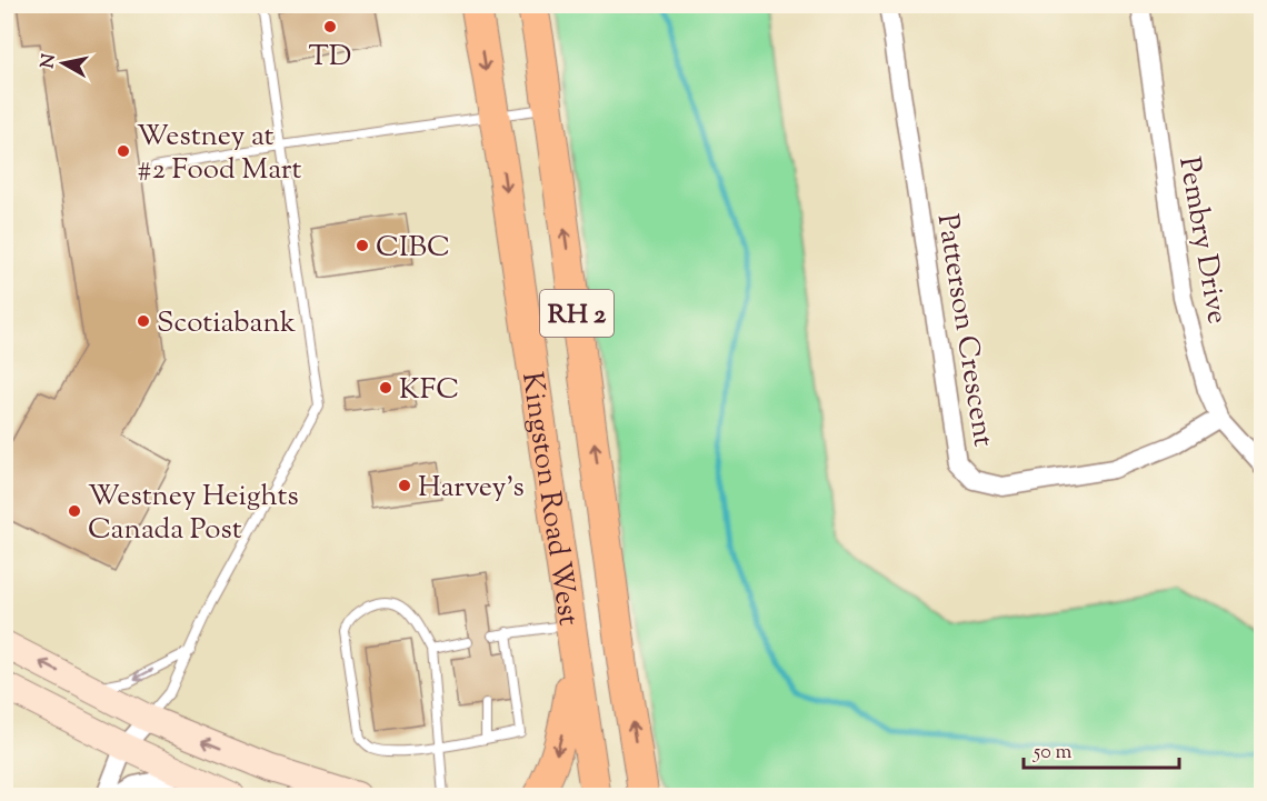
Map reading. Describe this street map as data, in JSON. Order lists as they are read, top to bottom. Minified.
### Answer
{"streets":{"main road":["RH 2","Kingston Road West"],"street":["Pembry Drive","Patterson Crescent"]},"crossings":[["Pembry Drive","Patterson Crescent"]],"places":["TD","Westney at #2 Food Mart","CIBC","Scotiabank","KFC","Harvey's","Westney Heights Canada Post"],"scale_bar":"50 m","north":"left"}
